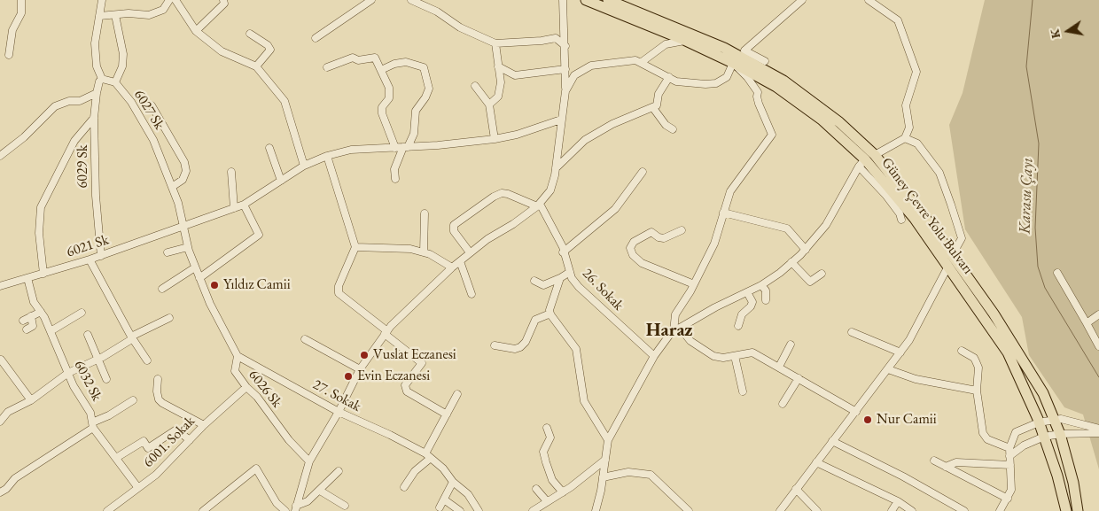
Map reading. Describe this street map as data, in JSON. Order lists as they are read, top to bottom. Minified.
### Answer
{"streets":{"highway":["Güney Çevre Yolu Bulvarı"],"street":["6027 Sk","6029 Sk","6021 Sk","26. Sokak","6032 Sk","6026 Sk","27. Sokak","6001. Sokak"]},"crossings":[["6027 Sk","6029 Sk"],["6027 Sk","6021 Sk"],["6027 Sk","6026 Sk"],["6029 Sk","6021 Sk"],["6021 Sk","6032 Sk"],["6021 Sk","6026 Sk"],["6032 Sk","6001. Sokak"],["6026 Sk","27. Sokak"],["6026 Sk","6001. Sokak"]],"districts":["Haraz"],"water":["Karasu Çayı"],"places":["Yıldız Camii","Vuslat Eczanesi","Evin Eczanesi","Nur Camii"],"north":"left"}
